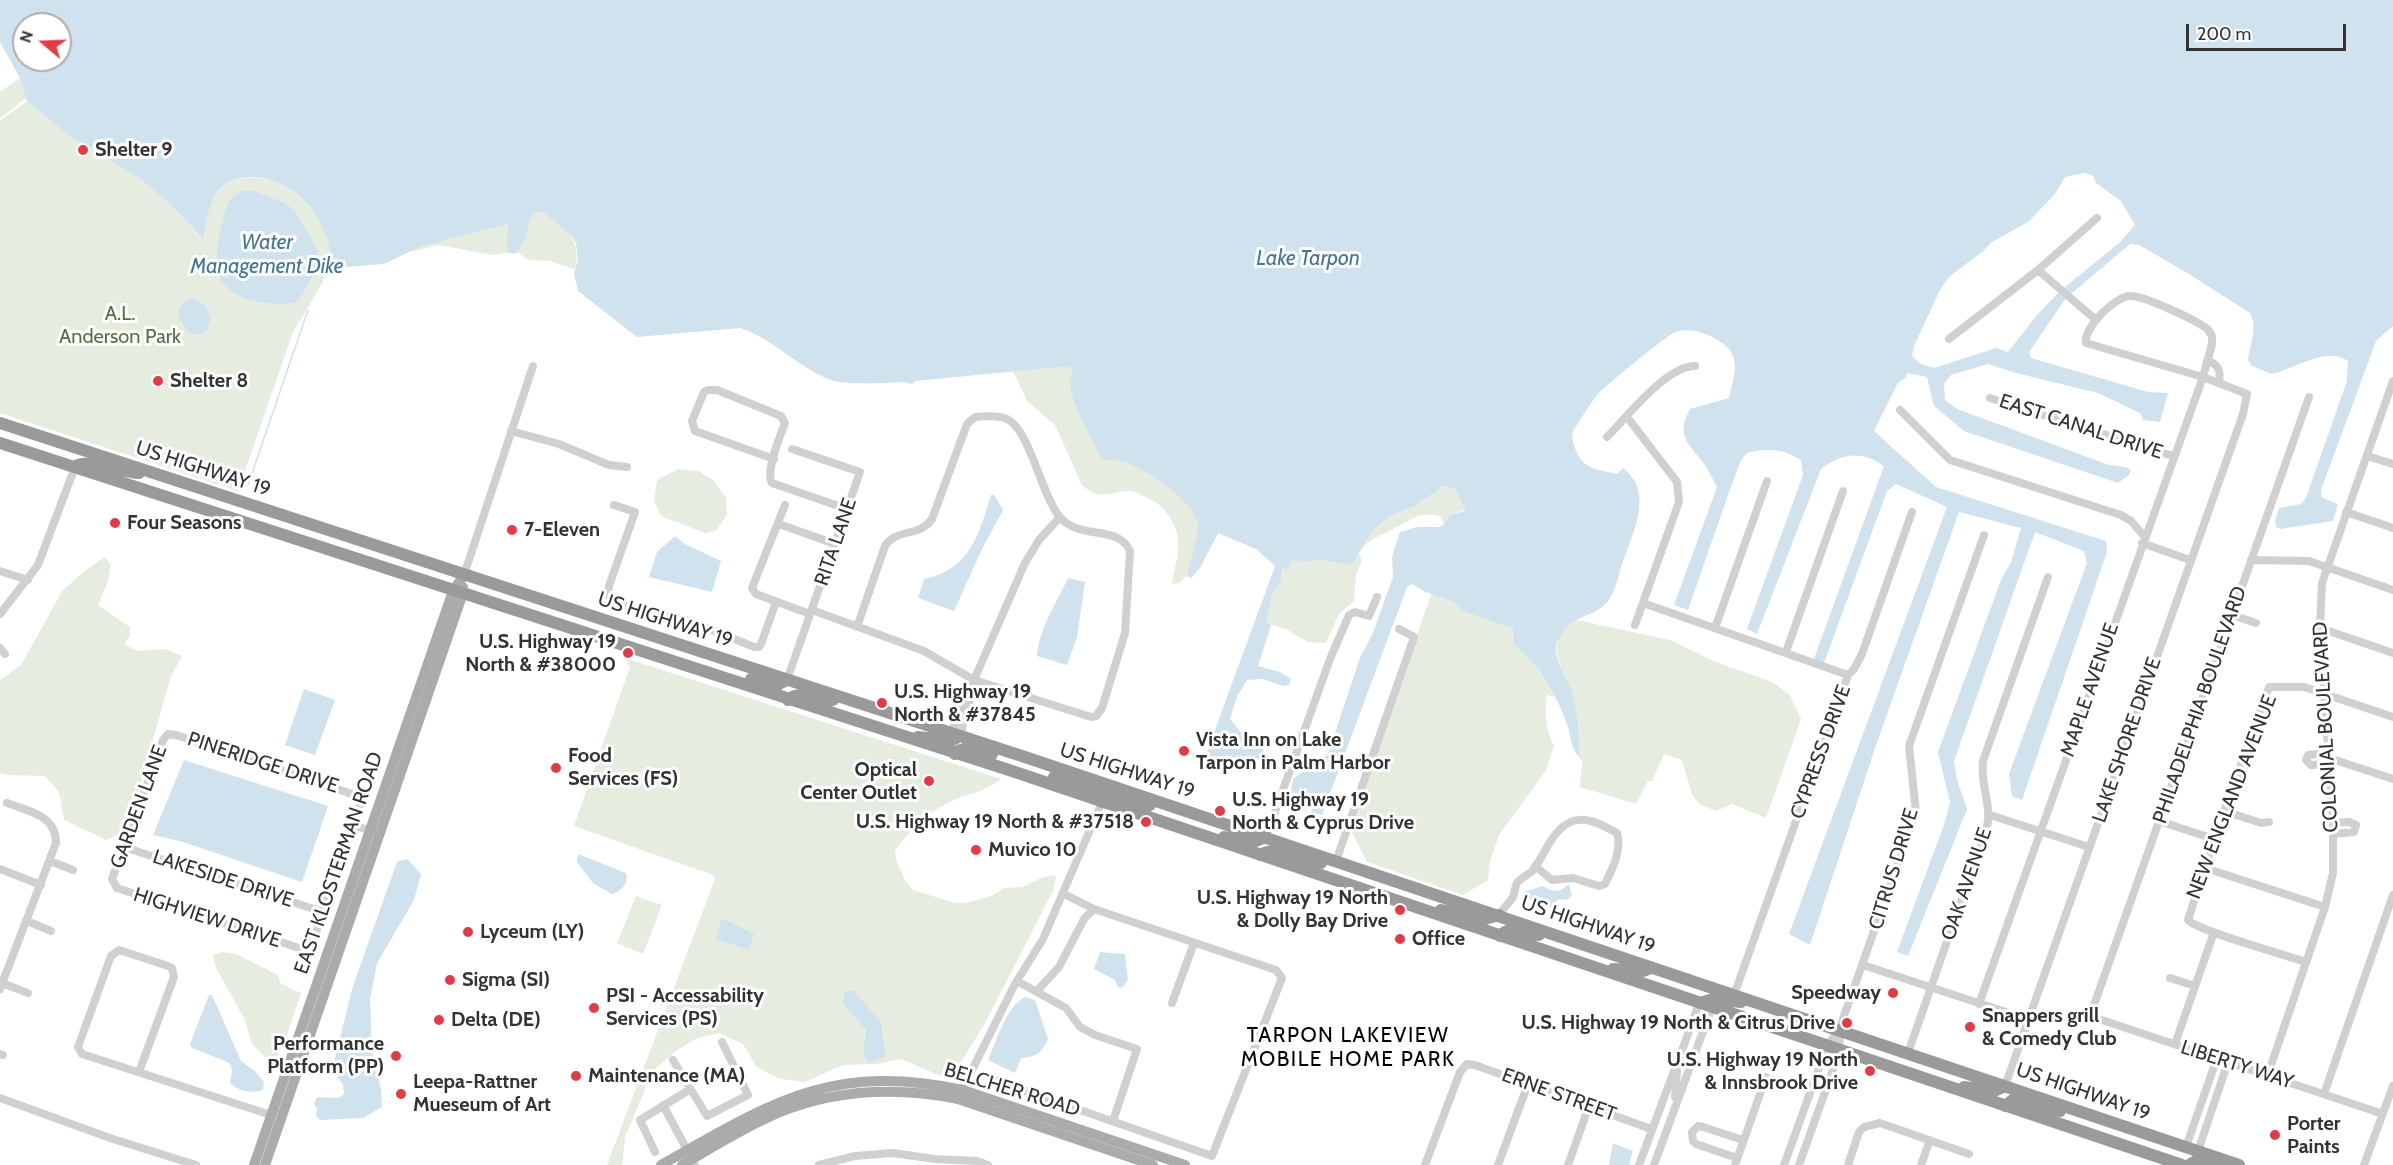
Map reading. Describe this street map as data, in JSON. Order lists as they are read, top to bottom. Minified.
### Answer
{"streets":{"highway":["US HIGHWAY 19"],"main road":["EAST KLOSTERMAN ROAD","BELCHER ROAD"],"street":["EAST CANAL DRIVE","RITA LANE","MAPLE AVENUE","PHILADELPHIA BOULEVARD","COLONIAL BOULEVARD","LAKE SHORE DRIVE","CYPRESS DRIVE","PINERIDGE DRIVE","NEW ENGLAND AVENUE","GARDEN LANE","CITRUS DRIVE","LAKESIDE DRIVE","OAK AVENUE","HIGHVIEW DRIVE","LIBERTY WAY","ERNE STREET"]},"crossings":[["EAST CANAL DRIVE","MAPLE AVENUE"],["US HIGHWAY 19","RITA LANE"],["US HIGHWAY 19","LAKE SHORE DRIVE"],["US HIGHWAY 19","CYPRESS DRIVE"],["US HIGHWAY 19","EAST KLOSTERMAN ROAD"],["US HIGHWAY 19","CITRUS DRIVE"],["US HIGHWAY 19","OAK AVENUE"],["PHILADELPHIA BOULEVARD","LIBERTY WAY"],["COLONIAL BOULEVARD","NEW ENGLAND AVENUE"],["COLONIAL BOULEVARD","LIBERTY WAY"],["PINERIDGE DRIVE","GARDEN LANE"],["GARDEN LANE","LAKESIDE DRIVE"],["GARDEN LANE","HIGHVIEW DRIVE"],["LAKESIDE DRIVE","HIGHVIEW DRIVE"]],"districts":["TARPON LAKEVIEW MOBILE HOME PARK"],"water":["Water Management Dike","Lake Tarpon"],"parks":["A.L. Anderson Park"],"places":["Shelter 9","Shelter 8","Four Seasons","7-Eleven","U.S. Highway 19 North & #38000","U.S. Highway 19 North & #37845","Vista Inn on Lake Tarpon in Palm Harbor","Food Services (FS)","Optical Center Outlet","U.S. Highway 19 North & Cyprus Drive","U.S. Highway 19 North & #37518","Muvico 10","U.S. Highway 19 North & Dolly Bay Drive","Lyceum (LY)","Office","Sigma (SI)","Speedway","PSI - Accessability Services (PS)","Delta (DE)","U.S. Highway 19 North & Citrus Drive","Snappers grill & Comedy Club","Performance Platform (PP)","U.S. Highway 19 North & Innsbrook Drive","Maintenance (MA)","Leepa-Rattner Mueseum of Art","Porter Paints"],"scale_bar":"200 m","north":"left"}
